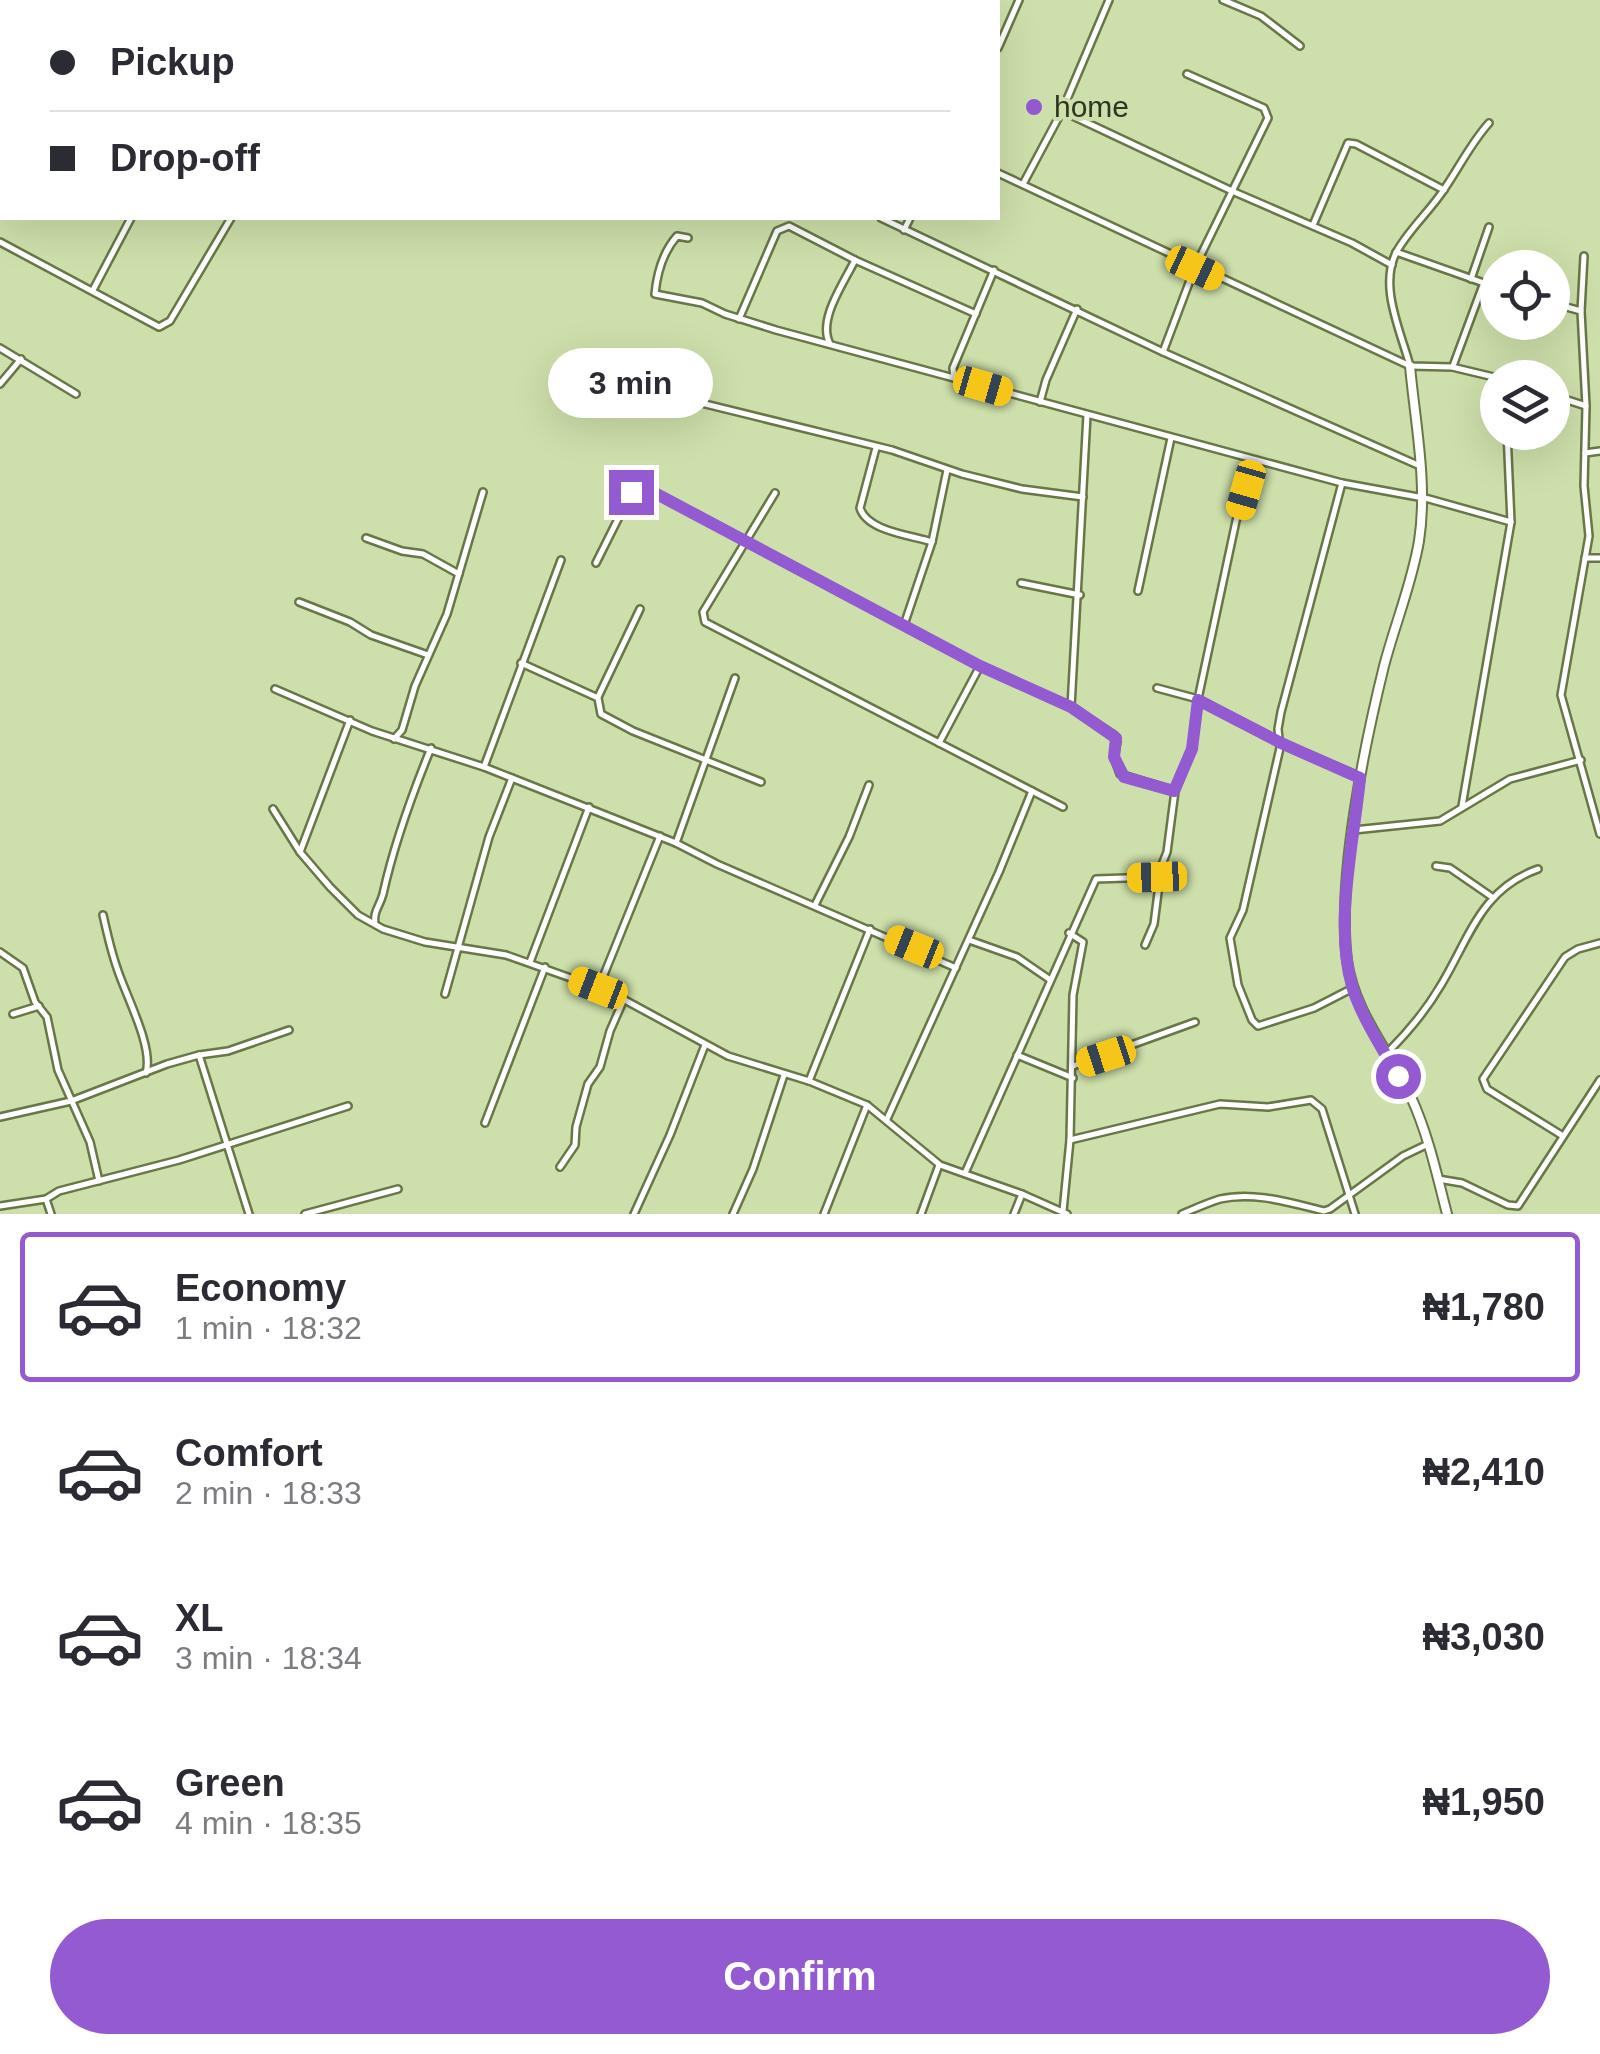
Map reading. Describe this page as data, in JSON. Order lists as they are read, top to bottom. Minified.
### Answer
{"places":["home"],"page":{"banner":["Pickup","Drop-off"],"bubble":"3 min","list":[{"name":"Economy","note":"1 min · 18:32","value":"₦1,780"},{"name":"Comfort","note":"2 min · 18:33","value":"₦2,410"},{"name":"XL","note":"3 min · 18:34","value":"₦3,030"},{"name":"Green","note":"4 min · 18:35","value":"₦1,950"}],"buttons":"Confirm"}}
